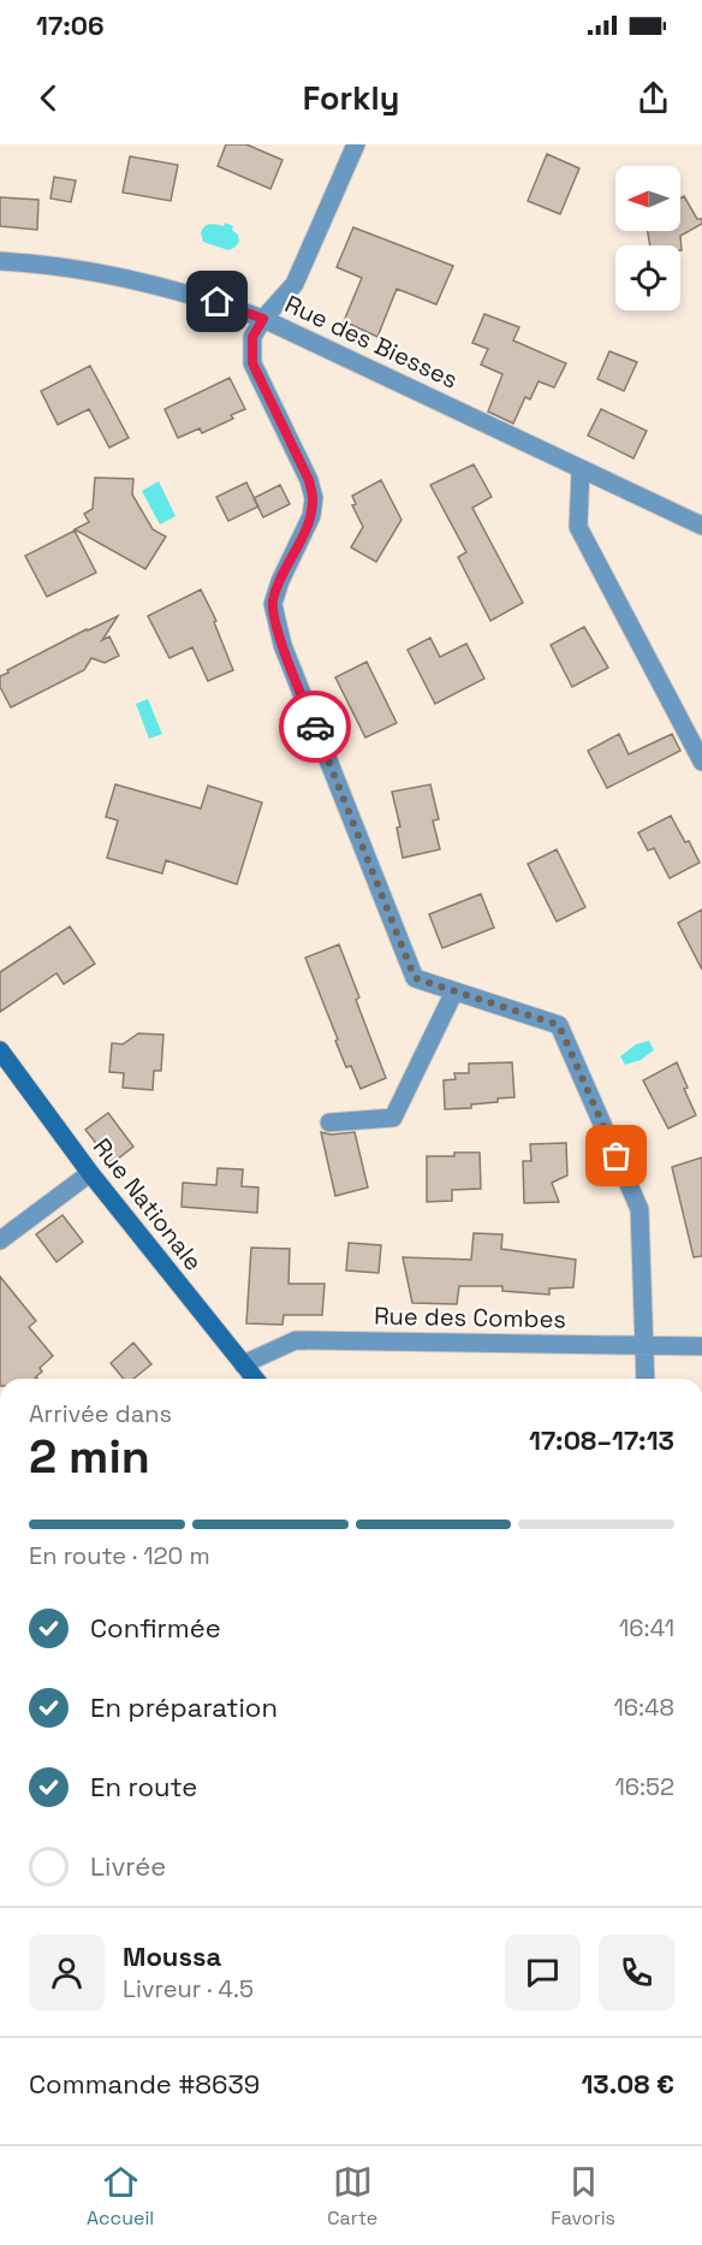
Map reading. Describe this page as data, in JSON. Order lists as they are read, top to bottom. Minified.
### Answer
{"streets":{"main road":["Rue Nationale"],"street":["Rue des Biesses","Rue des Combes"]},"crossings":[["Rue Nationale","Rue des Combes"]],"north":"left","page":{"status":"17:06","header":"Forkly","heading":["2 min","Arrivée dans","17:08–17:13"],"panel":["Moussa","Livreur · 4.5","Commande #8639","13.08 €"],"bar":"En route · 120 m","list":[["Confirmée","16:41"],["En préparation","16:48"],["En route","16:52"],"Livrée"],"tabs":["Accueil","Carte","Favoris"]}}
